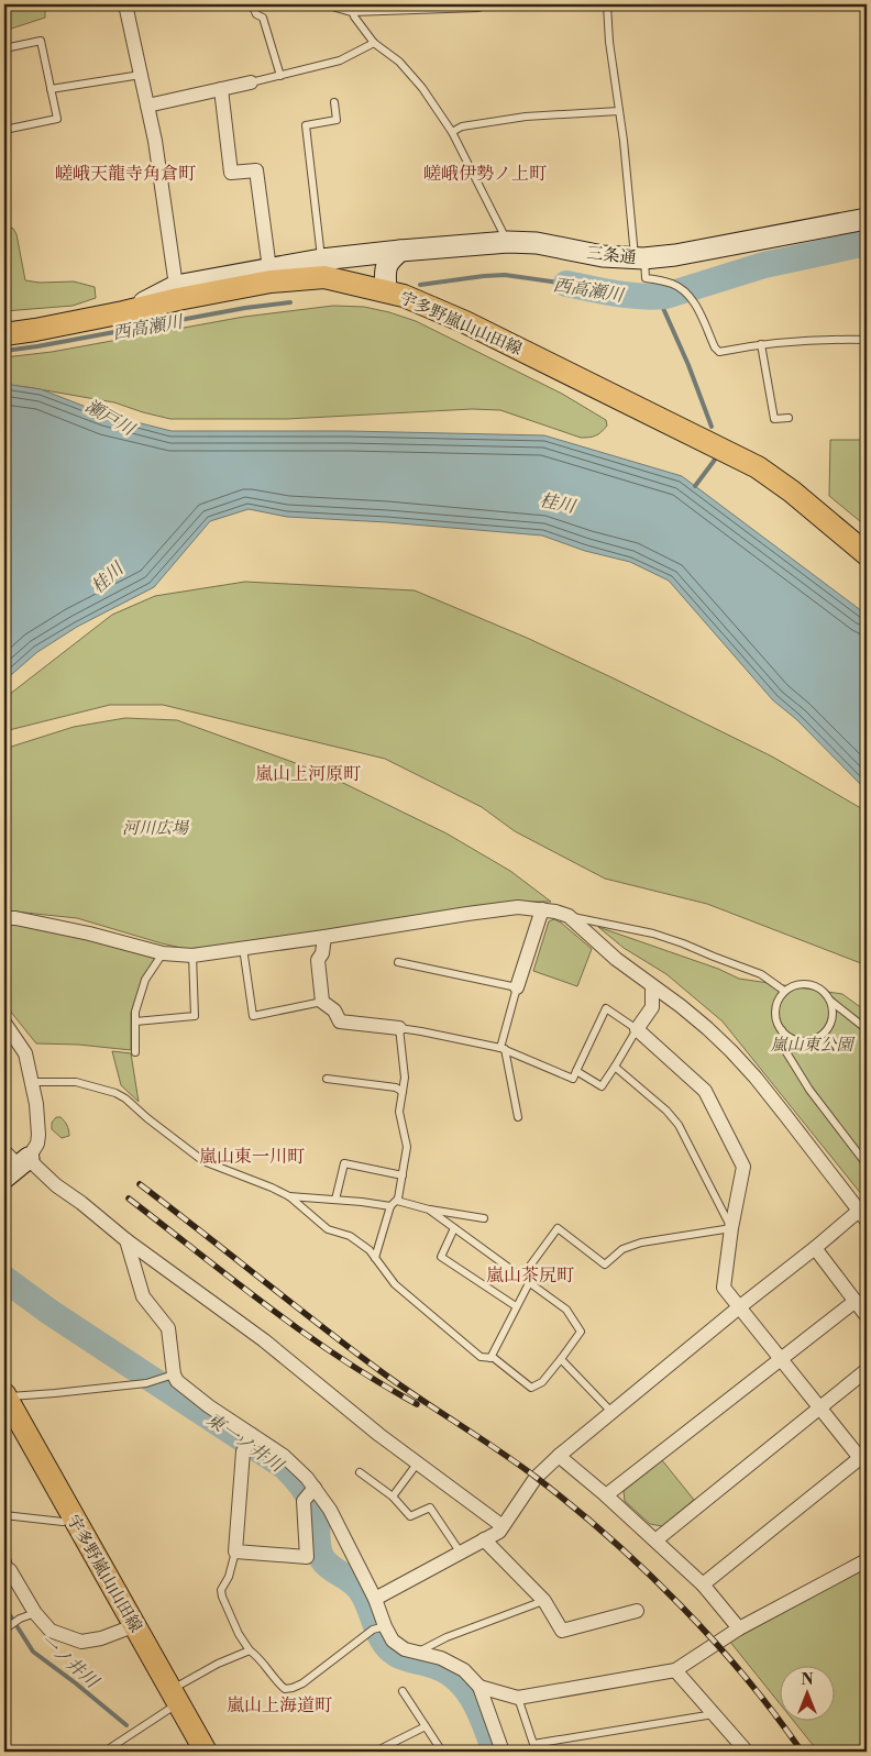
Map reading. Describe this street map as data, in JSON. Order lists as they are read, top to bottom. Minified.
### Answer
{"streets":{"main road":["三条通","宇多野嵐山山田線"]},"crossings":[["三条通","宇多野嵐山山田線"]],"districts":["嵯峨天龍寺角倉町","嵯峨伊勢ノ上町","嵐山上河原町","嵐山東一川町","嵐山茶尻町","嵐山上海道町"],"water":["西高瀬川","瀬戸川","桂川","東一ノ井川","一ノ井川"],"parks":["河川広場","嵐山東公園"],"north":"top"}
